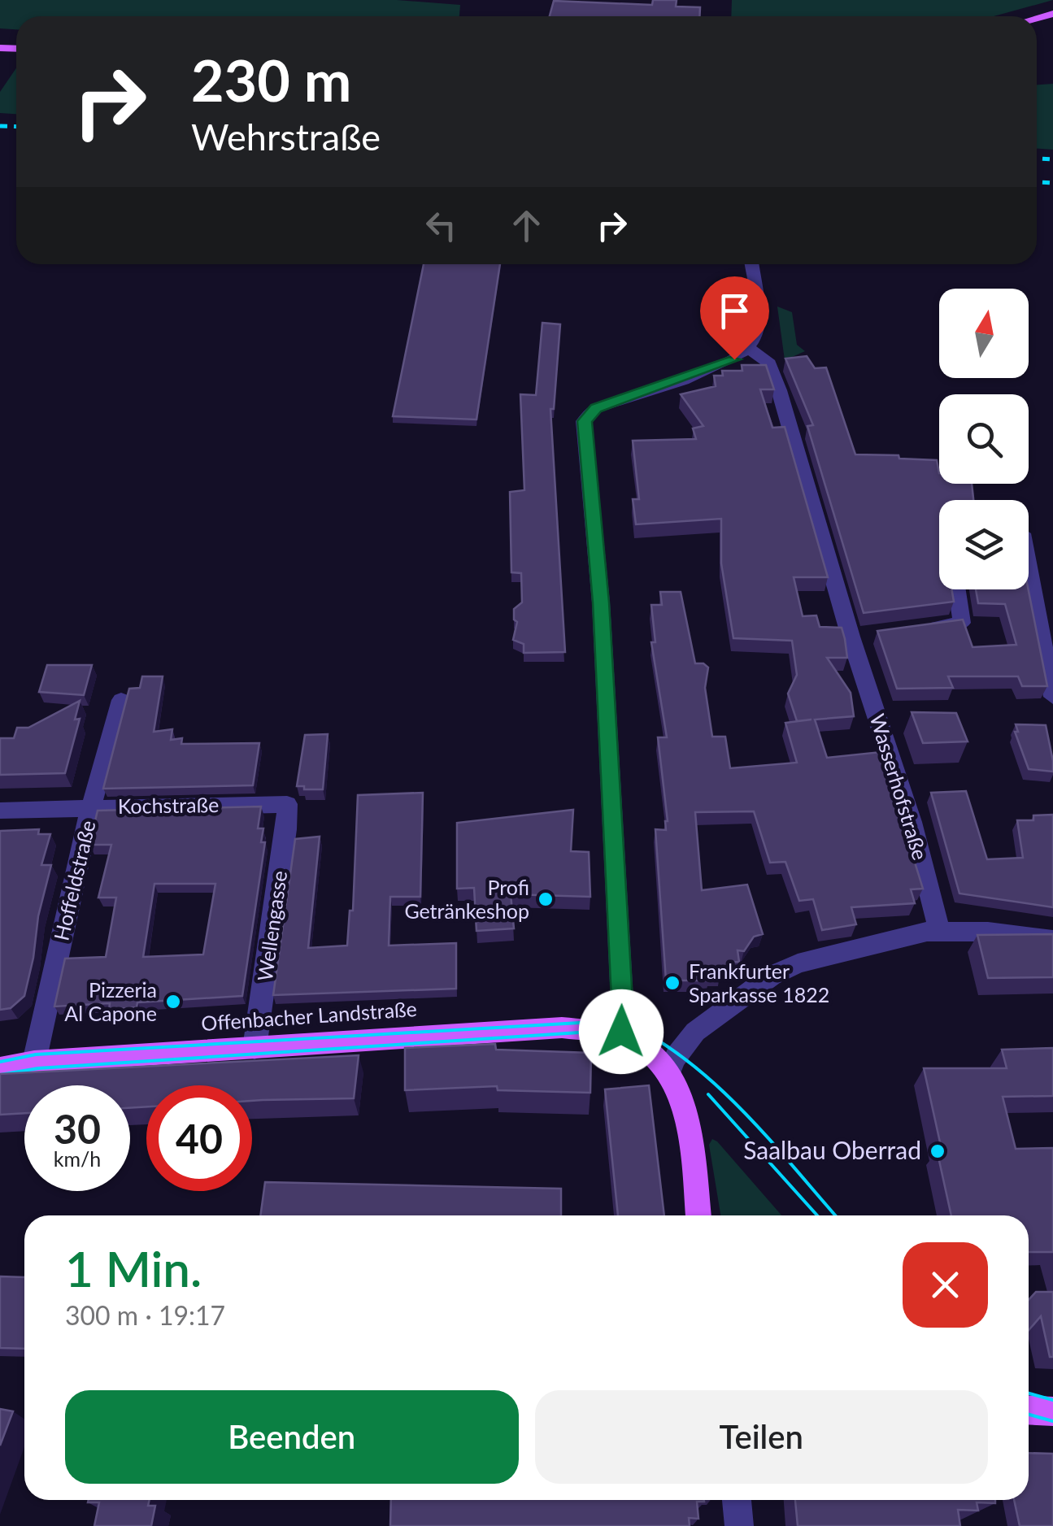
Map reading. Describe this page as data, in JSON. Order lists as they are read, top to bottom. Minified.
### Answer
{"streets":{"main road":["Offenbacher Landstraße"],"street":["Wasserhofstraße","Kochstraße","Hoffeldstraße","Wellengasse"]},"crossings":[["Kochstraße","Hoffeldstraße"],["Kochstraße","Wellengasse"],["Hoffeldstraße","Offenbacher Landstraße"],["Wellengasse","Offenbacher Landstraße"]],"places":["Profi Getränkeshop","Frankfurter Sparkasse 1822","Pizzeria Al Capone","Saalbau Oberrad"],"north":"top","page":{"turn":["230 m","Wehrstraße"],"speed":"30 km/h","limit":"40","heading":["1 Min.","300 m · 19:17"],"buttons":["Beenden","Teilen"]}}
